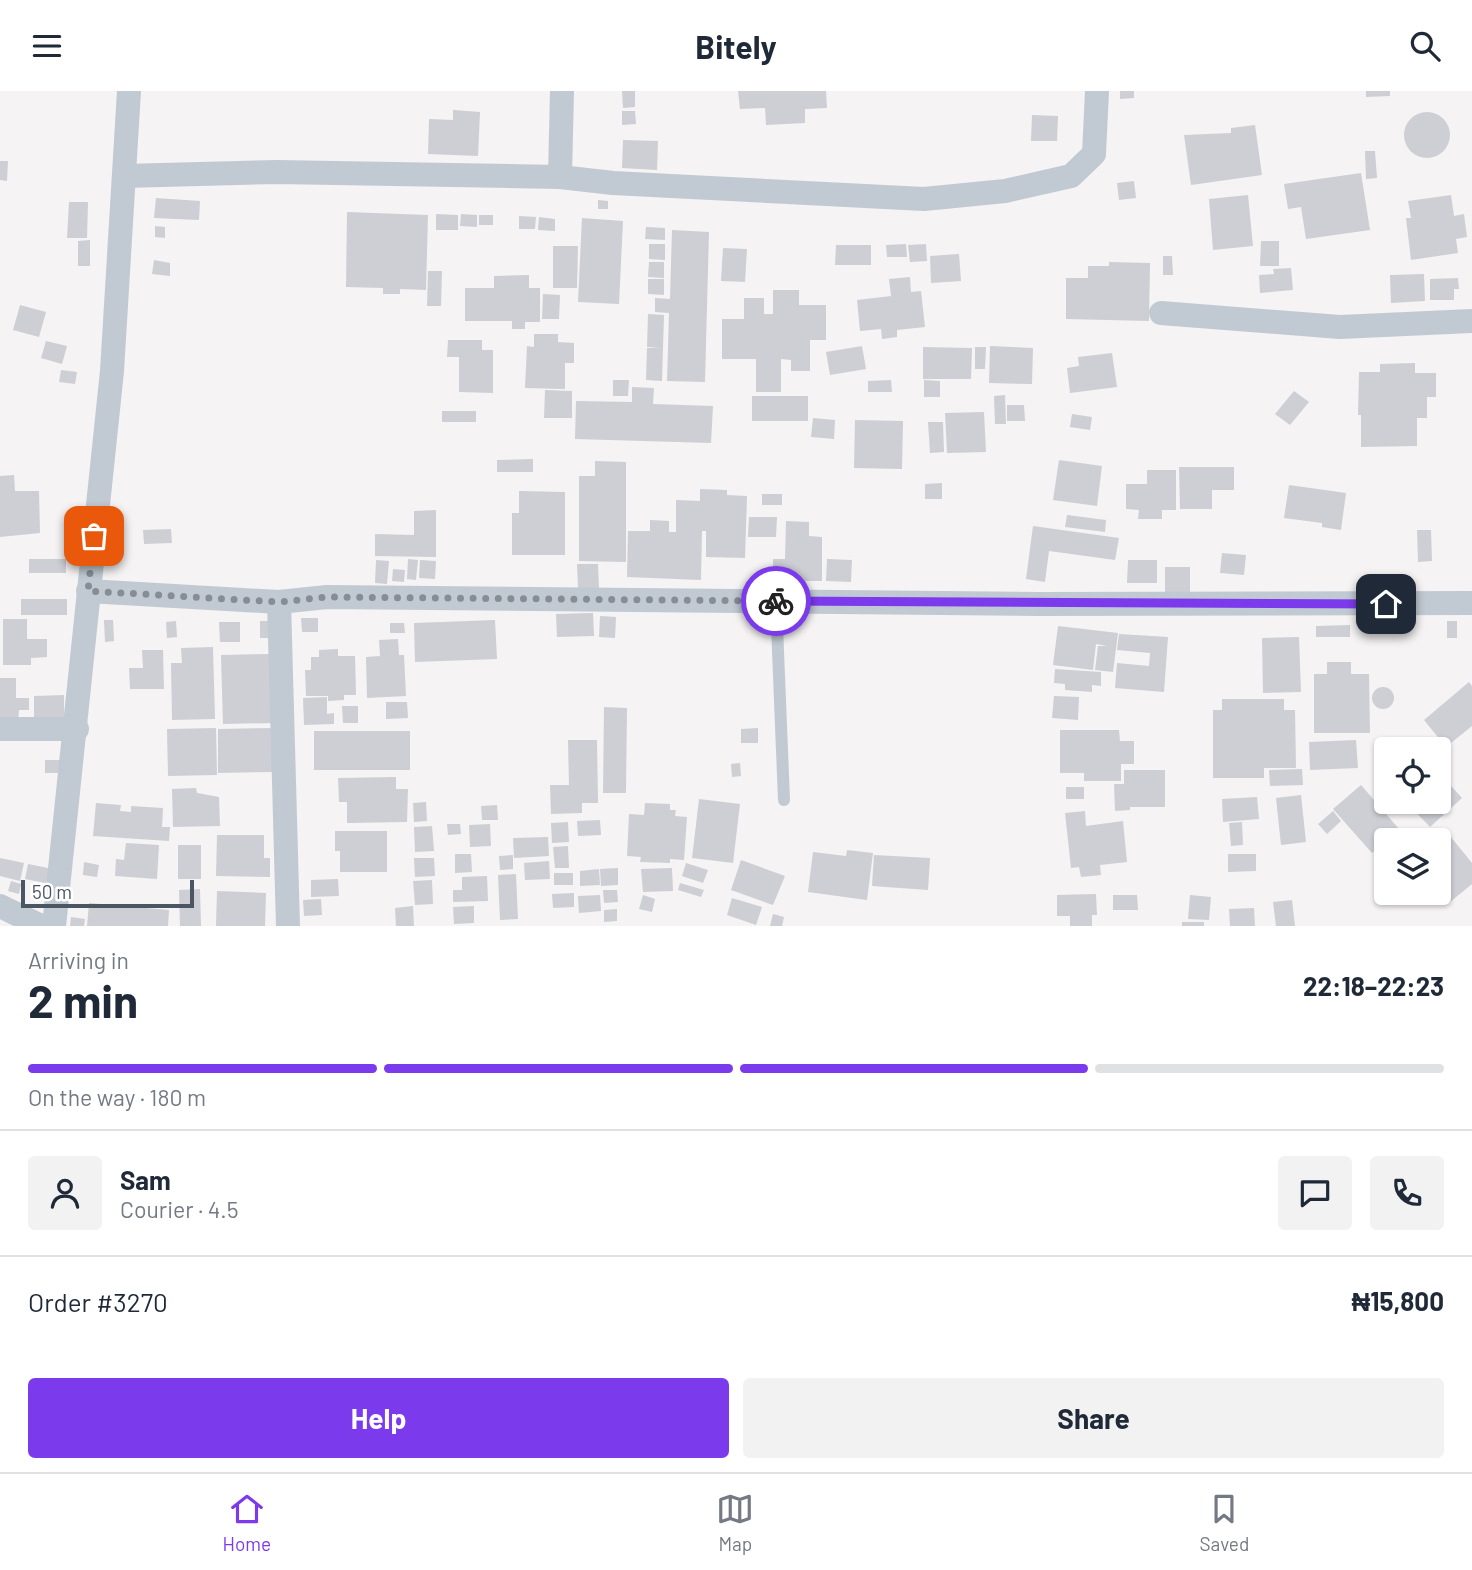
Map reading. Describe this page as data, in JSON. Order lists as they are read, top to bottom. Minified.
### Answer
{"scale_bar":"50 m","page":{"header":"Bitely","scale":"50 m","heading":["2 min","Arriving in","22:18–22:23"],"panel":["Sam","Courier · 4.5","Order #3270","₦15,800"],"bar":"On the way · 180 m","buttons":["Help","Share"],"tabs":["Home","Map","Saved"]}}
